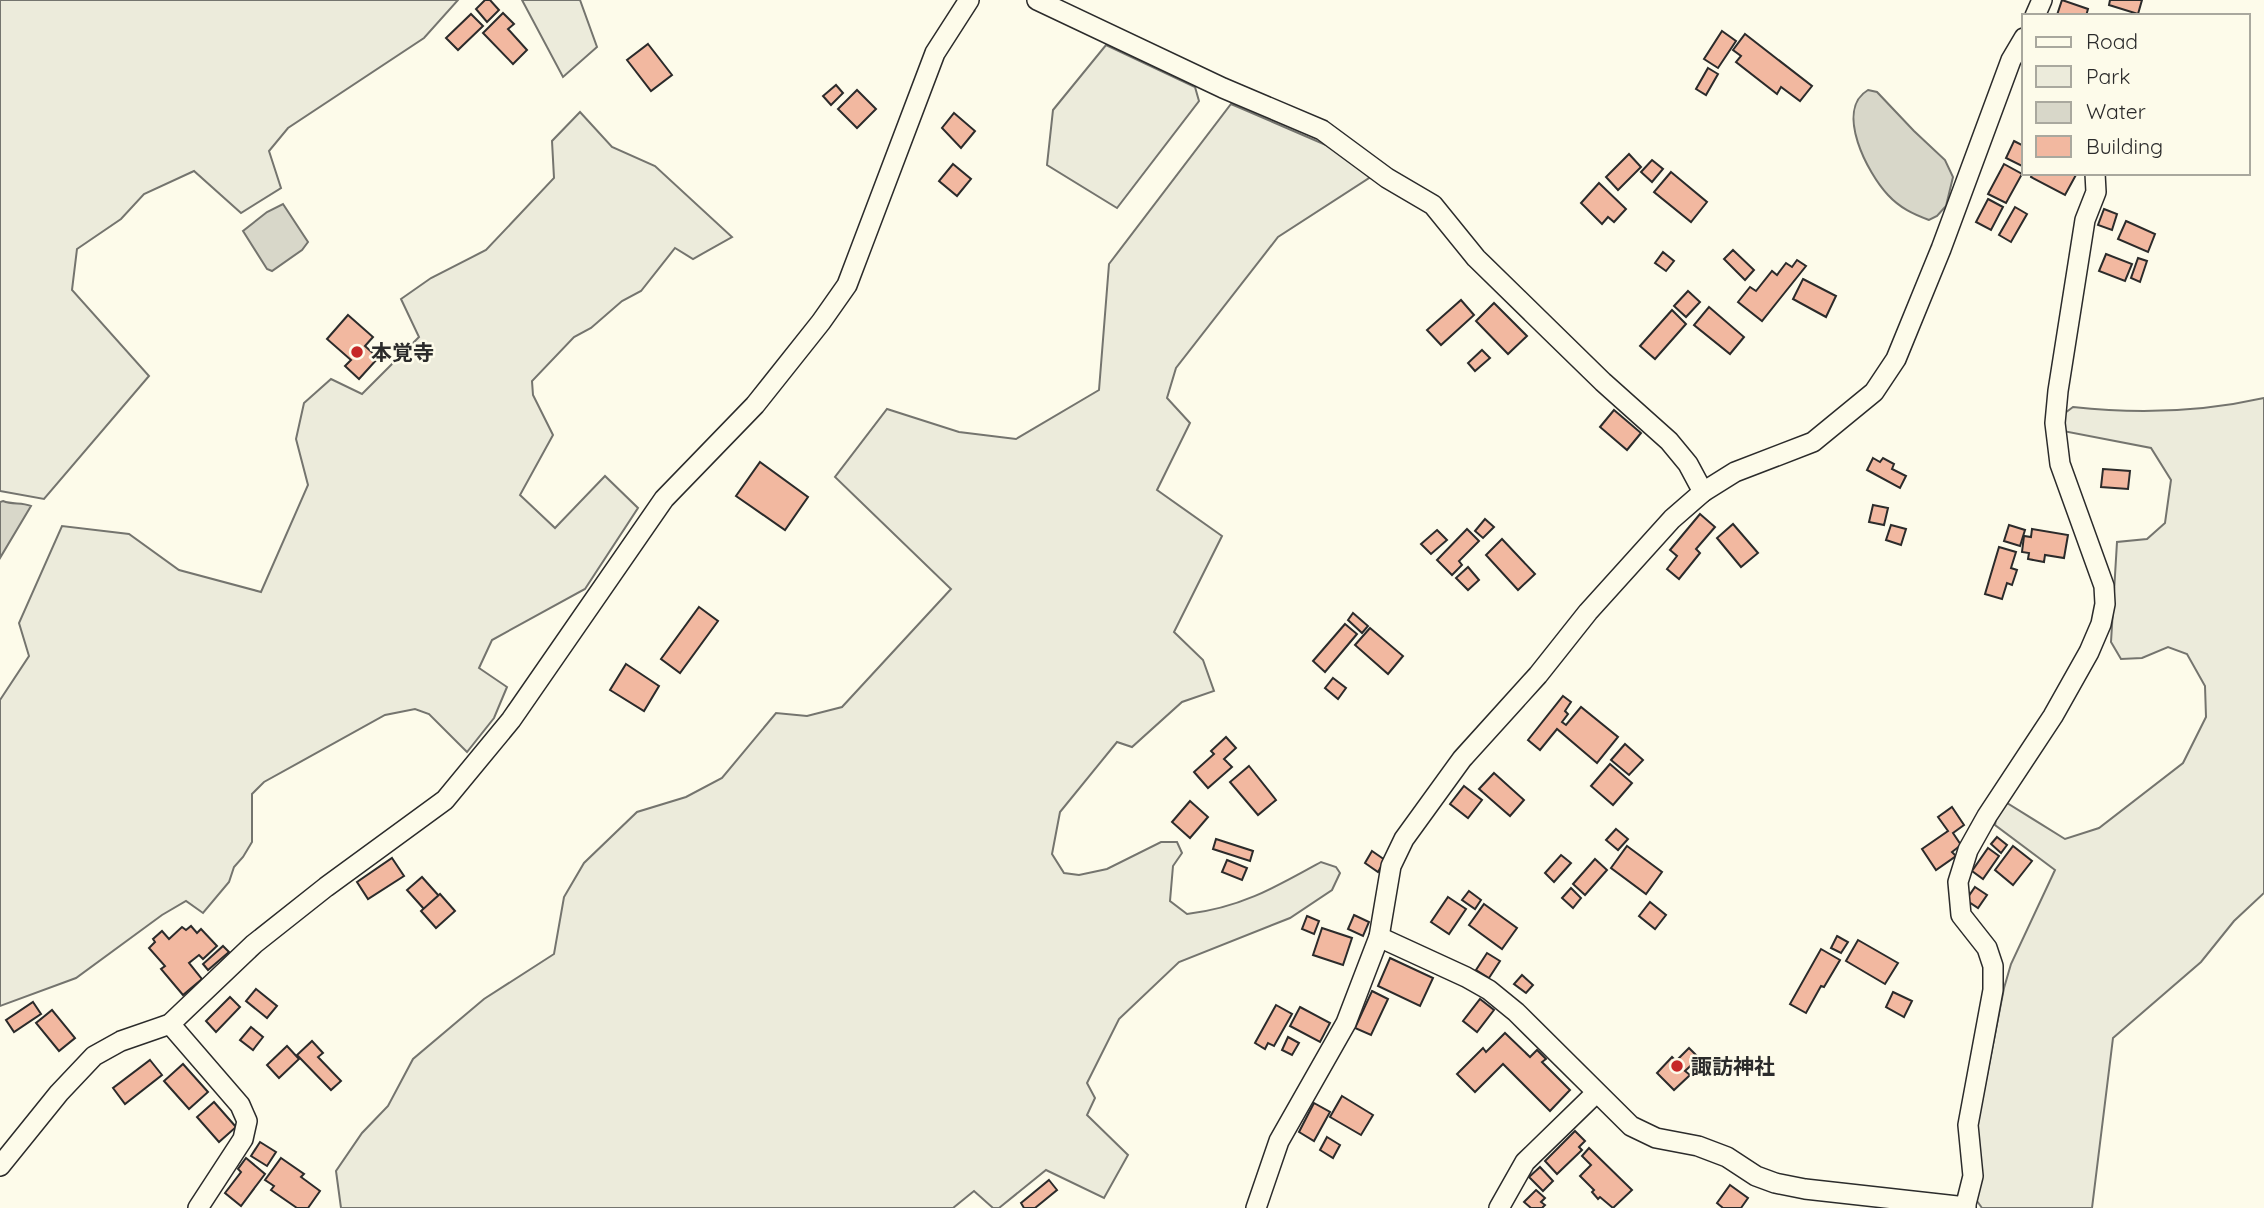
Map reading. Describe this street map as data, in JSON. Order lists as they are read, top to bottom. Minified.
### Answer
{"places":["本覚寺","諏訪神社"],"legend":["Road","Park","Water","Building"]}
